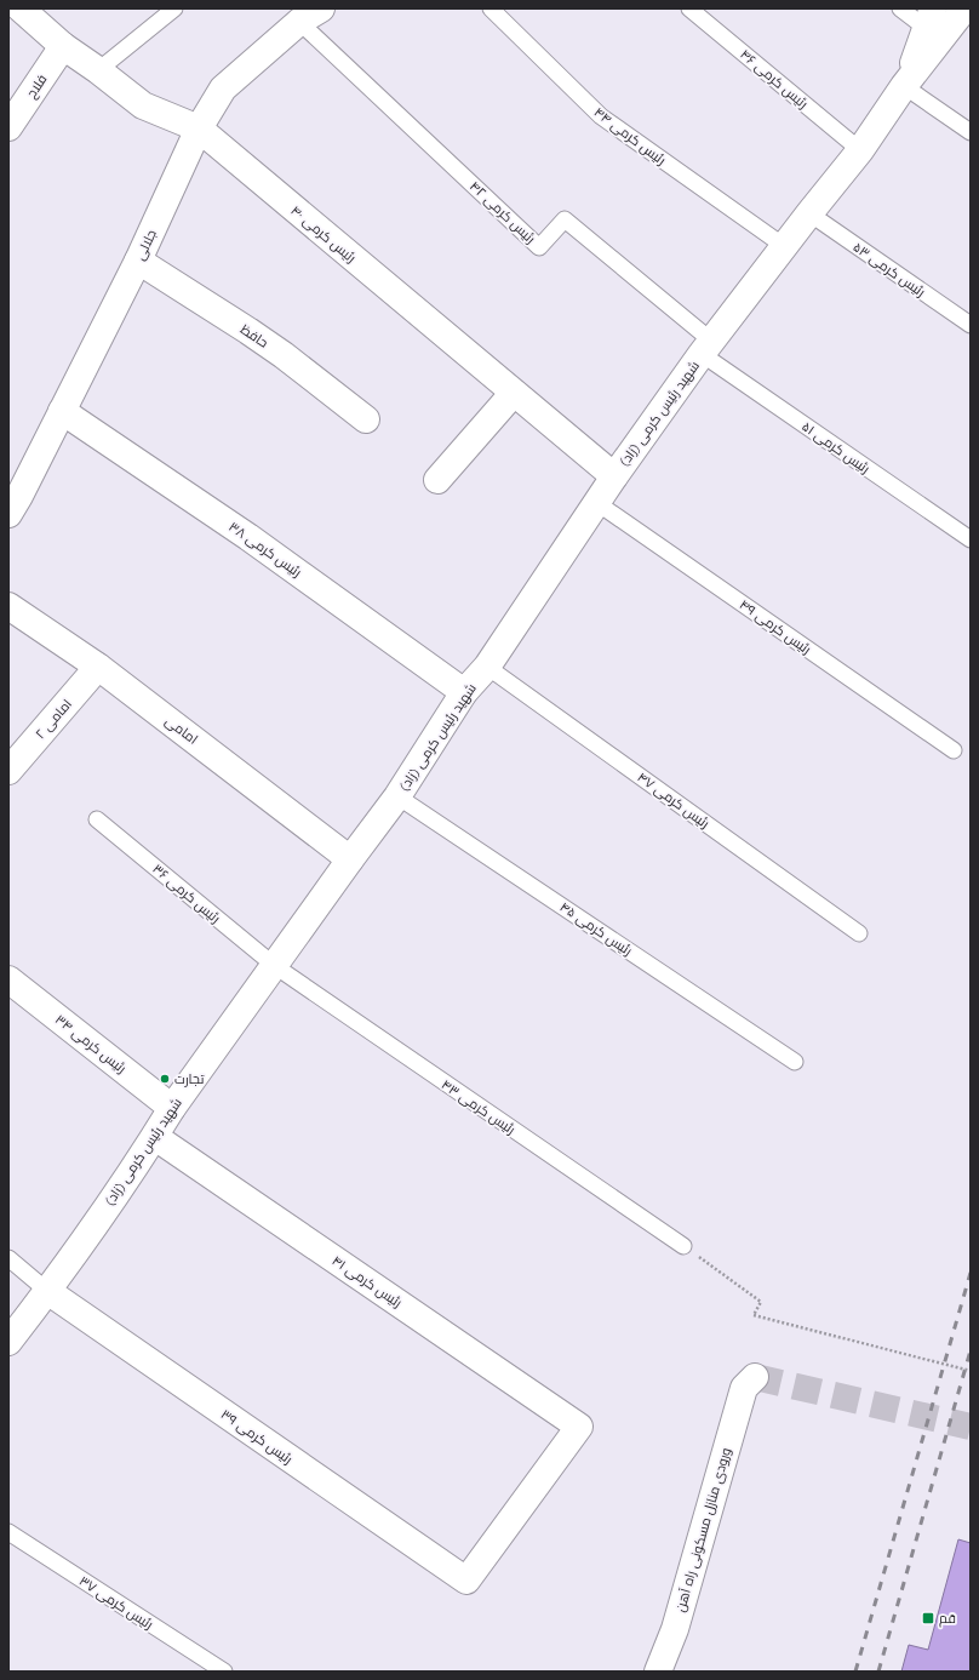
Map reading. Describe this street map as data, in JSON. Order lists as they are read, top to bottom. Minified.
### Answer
{"streets":{"street":["فلاح","رئیس کرمی ۴۰","جلالی","حافظ","شهید رئیس کرمی (زاد)","رئیس کرمی ۳۸","امامی ۲","امامی","رئیس کرمی ۳۴","رئیس کرمی ۴۱","رئیس کرمی ۳۹","ورودی منازل مسکونی راه آهن"],"lane":["رئیس کرمی ۴۶","رئیس کرمی ۴۴","رئیس کرمی ۴۲","رئیس کرمی ۵۳","رئیس کرمی ۵۱","رئیس کرمی ۴۹","رئیس کرمی ۴۷","رئیس کرمی ۳۶","رئیس کرمی ۴۵","رئیس کرمی ۴۳","رئیس کرمی ۳۷"]},"crossings":[["رئیس کرمی ۴۶","شهید رئیس کرمی (زاد)"],["فلاح","رئیس کرمی ۴۰"],["رئیس کرمی ۴۴","شهید رئیس کرمی (زاد)"],["رئیس کرمی ۴۲","جلالی"],["رئیس کرمی ۴۲","شهید رئیس کرمی (زاد)"],["رئیس کرمی ۴۲","رئیس کرمی ۵۱"],["رئیس کرمی ۴۰","جلالی"],["رئیس کرمی ۴۰","شهید رئیس کرمی (زاد)"],["جلالی","حافظ"],["جلالی","رئیس کرمی ۳۸"],["رئیس کرمی ۵۳","شهید رئیس کرمی (زاد)"],["شهید رئیس کرمی (زاد)","رئیس کرمی ۵۱"],["شهید رئیس کرمی (زاد)","رئیس کرمی ۳۸"],["شهید رئیس کرمی (زاد)","رئیس کرمی ۴۹"],["شهید رئیس کرمی (زاد)","امامی"],["شهید رئیس کرمی (زاد)","رئیس کرمی ۴۷"],["شهید رئیس کرمی (زاد)","رئیس کرمی ۳۶"],["شهید رئیس کرمی (زاد)","رئیس کرمی ۴۵"],["شهید رئیس کرمی (زاد)","رئیس کرمی ۳۴"],["شهید رئیس کرمی (زاد)","رئیس کرمی ۴۳"],["شهید رئیس کرمی (زاد)","رئیس کرمی ۴۱"],["شهید رئیس کرمی (زاد)","رئیس کرمی ۳۹"],["امامی ۲","امامی"],["رئیس کرمی ۳۶","رئیس کرمی ۴۳"],["رئیس کرمی ۴۱","رئیس کرمی ۳۹"]],"places":{"other":["تجارت"],"transit":["قم"]}}
